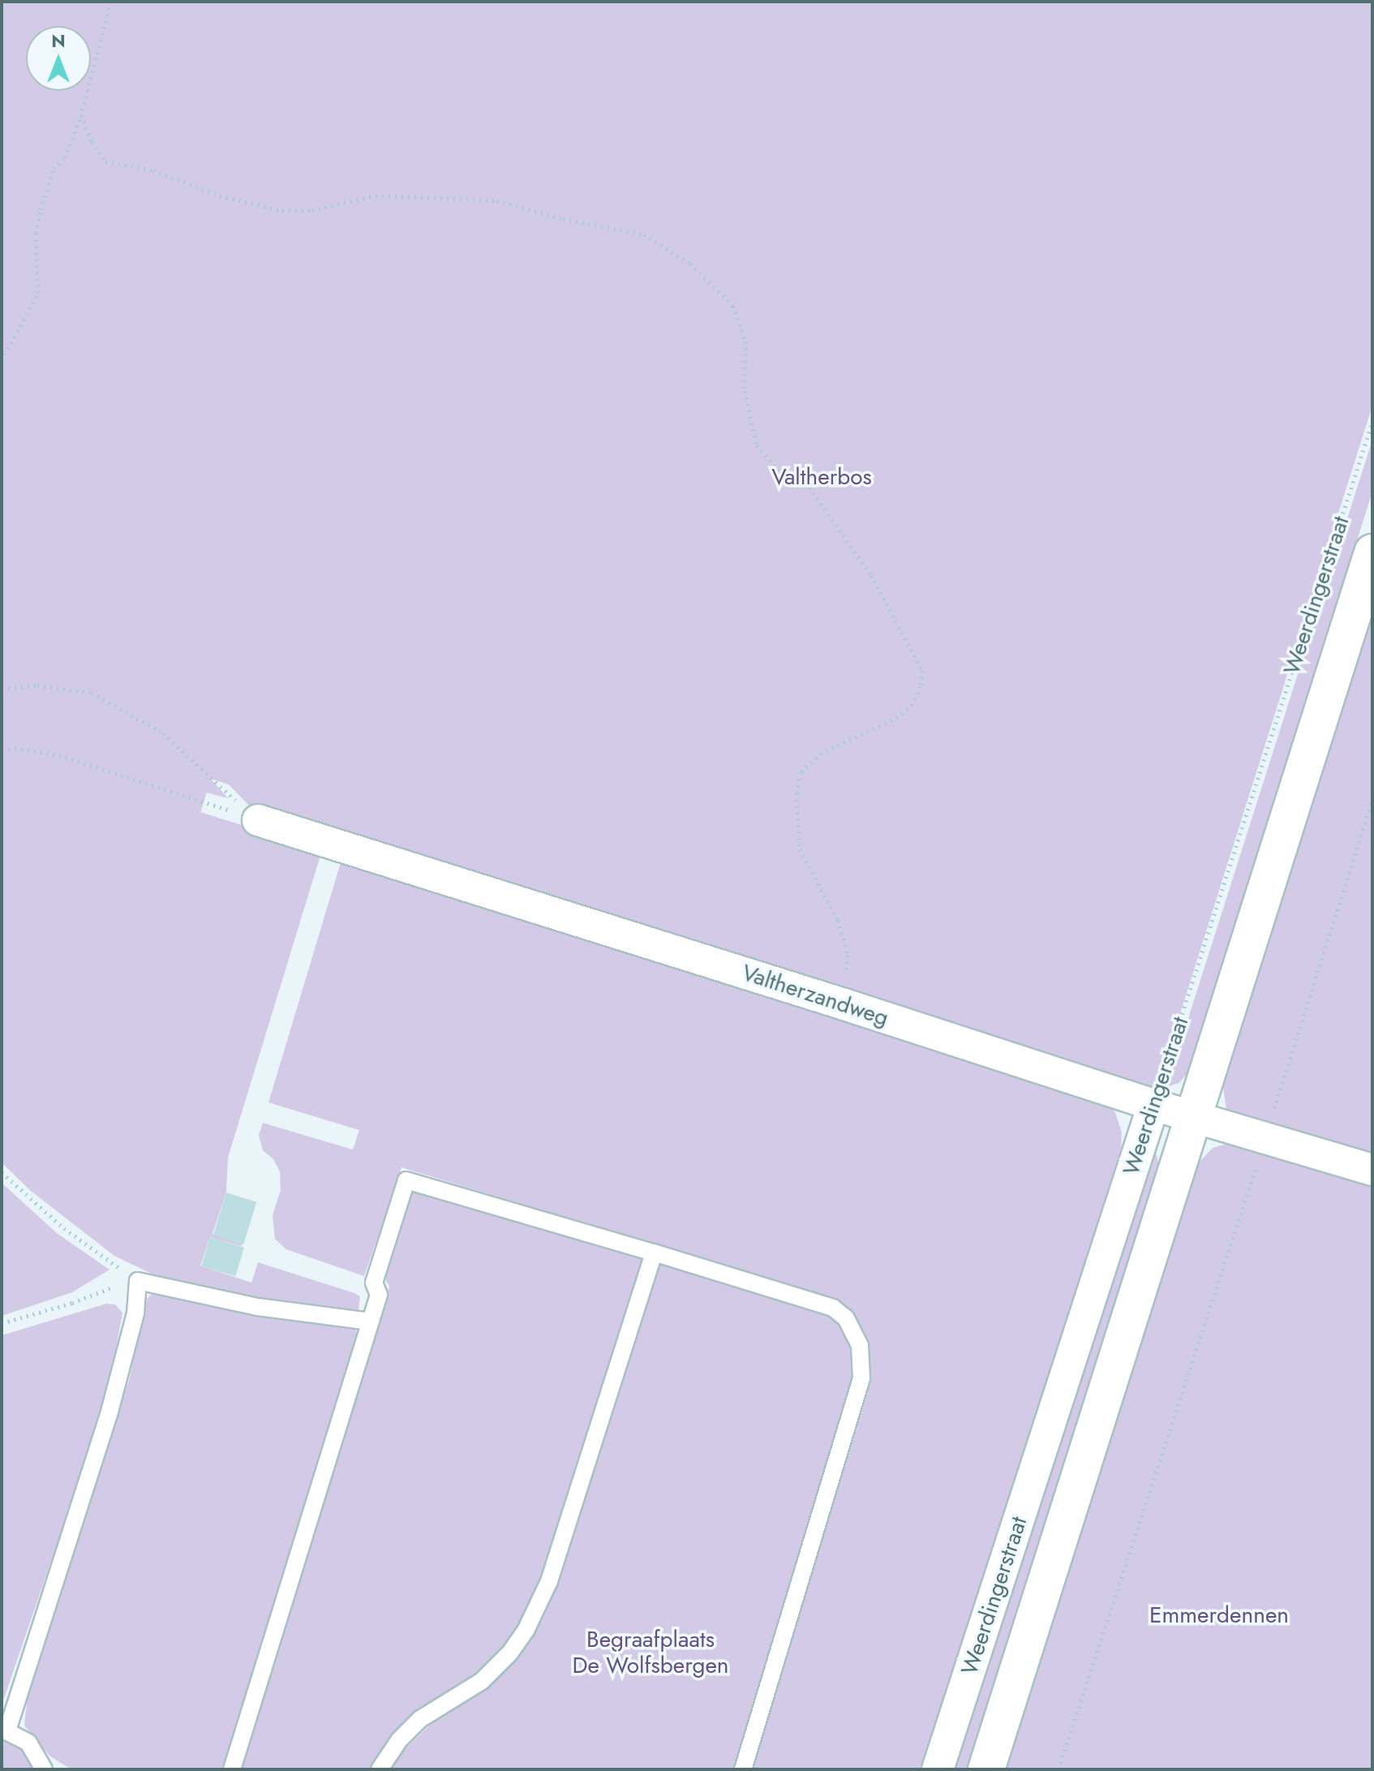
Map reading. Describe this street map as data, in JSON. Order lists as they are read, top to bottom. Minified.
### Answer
{"streets":{"main road":["Weerdingerstraat"],"street":["Valtherzandweg"]},"crossings":[["Weerdingerstraat","Valtherzandweg"]],"parks":["Valtherbos","Emmerdennen","Begraafplaats De Wolfsbergen"],"north":"top"}
